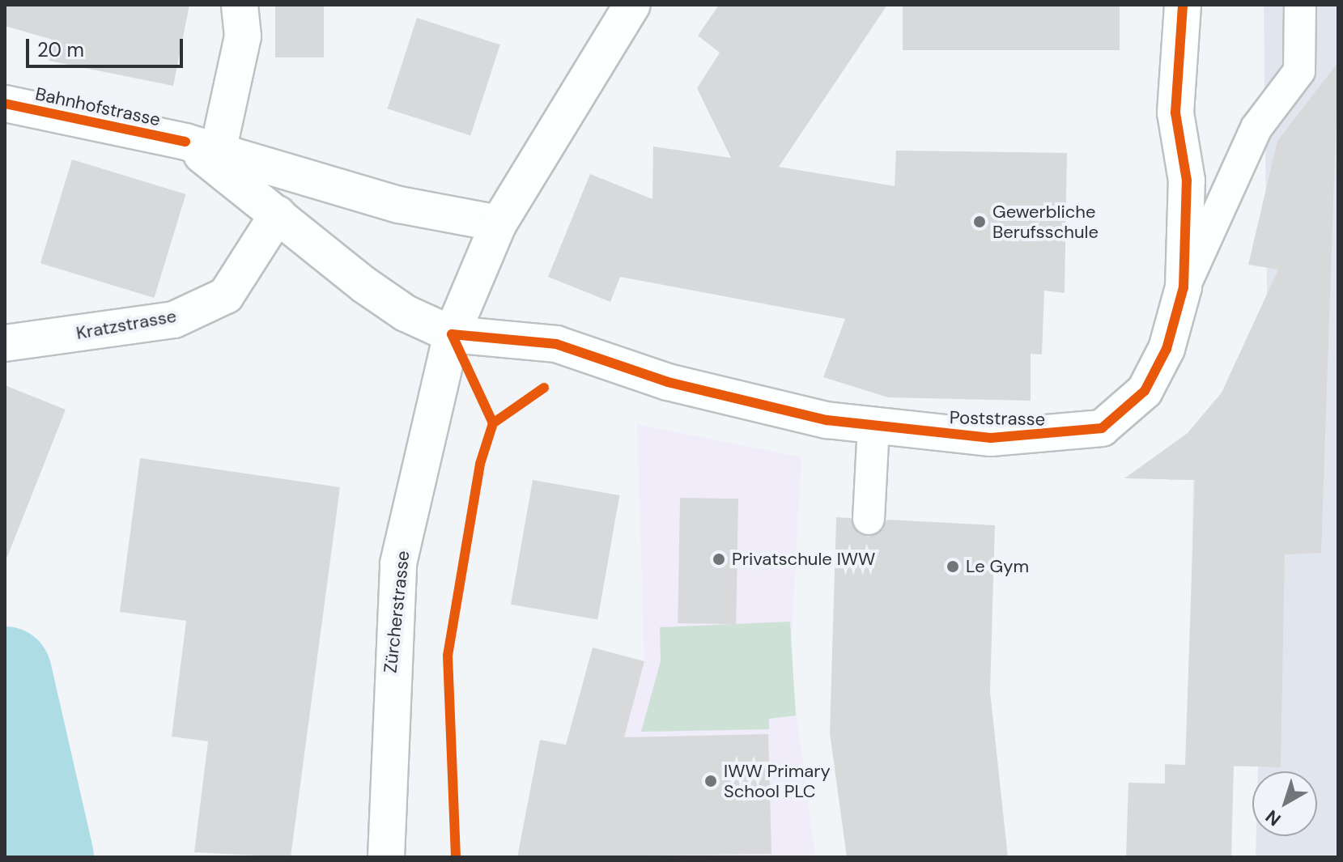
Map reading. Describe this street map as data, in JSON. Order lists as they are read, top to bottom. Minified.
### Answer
{"streets":{"main road":["Bahnhofstrasse","Kratzstrasse","Poststrasse","Zürcherstrasse"]},"crossings":[["Bahnhofstrasse","Kratzstrasse"],["Bahnhofstrasse","Poststrasse"],["Bahnhofstrasse","Zürcherstrasse"],["Poststrasse","Zürcherstrasse"]],"places":["Gewerbliche Berufsschule","Privatschule IWW","Le Gym","IWW Primary School PLC"],"scale_bar":"20 m","north":"bottom left"}
